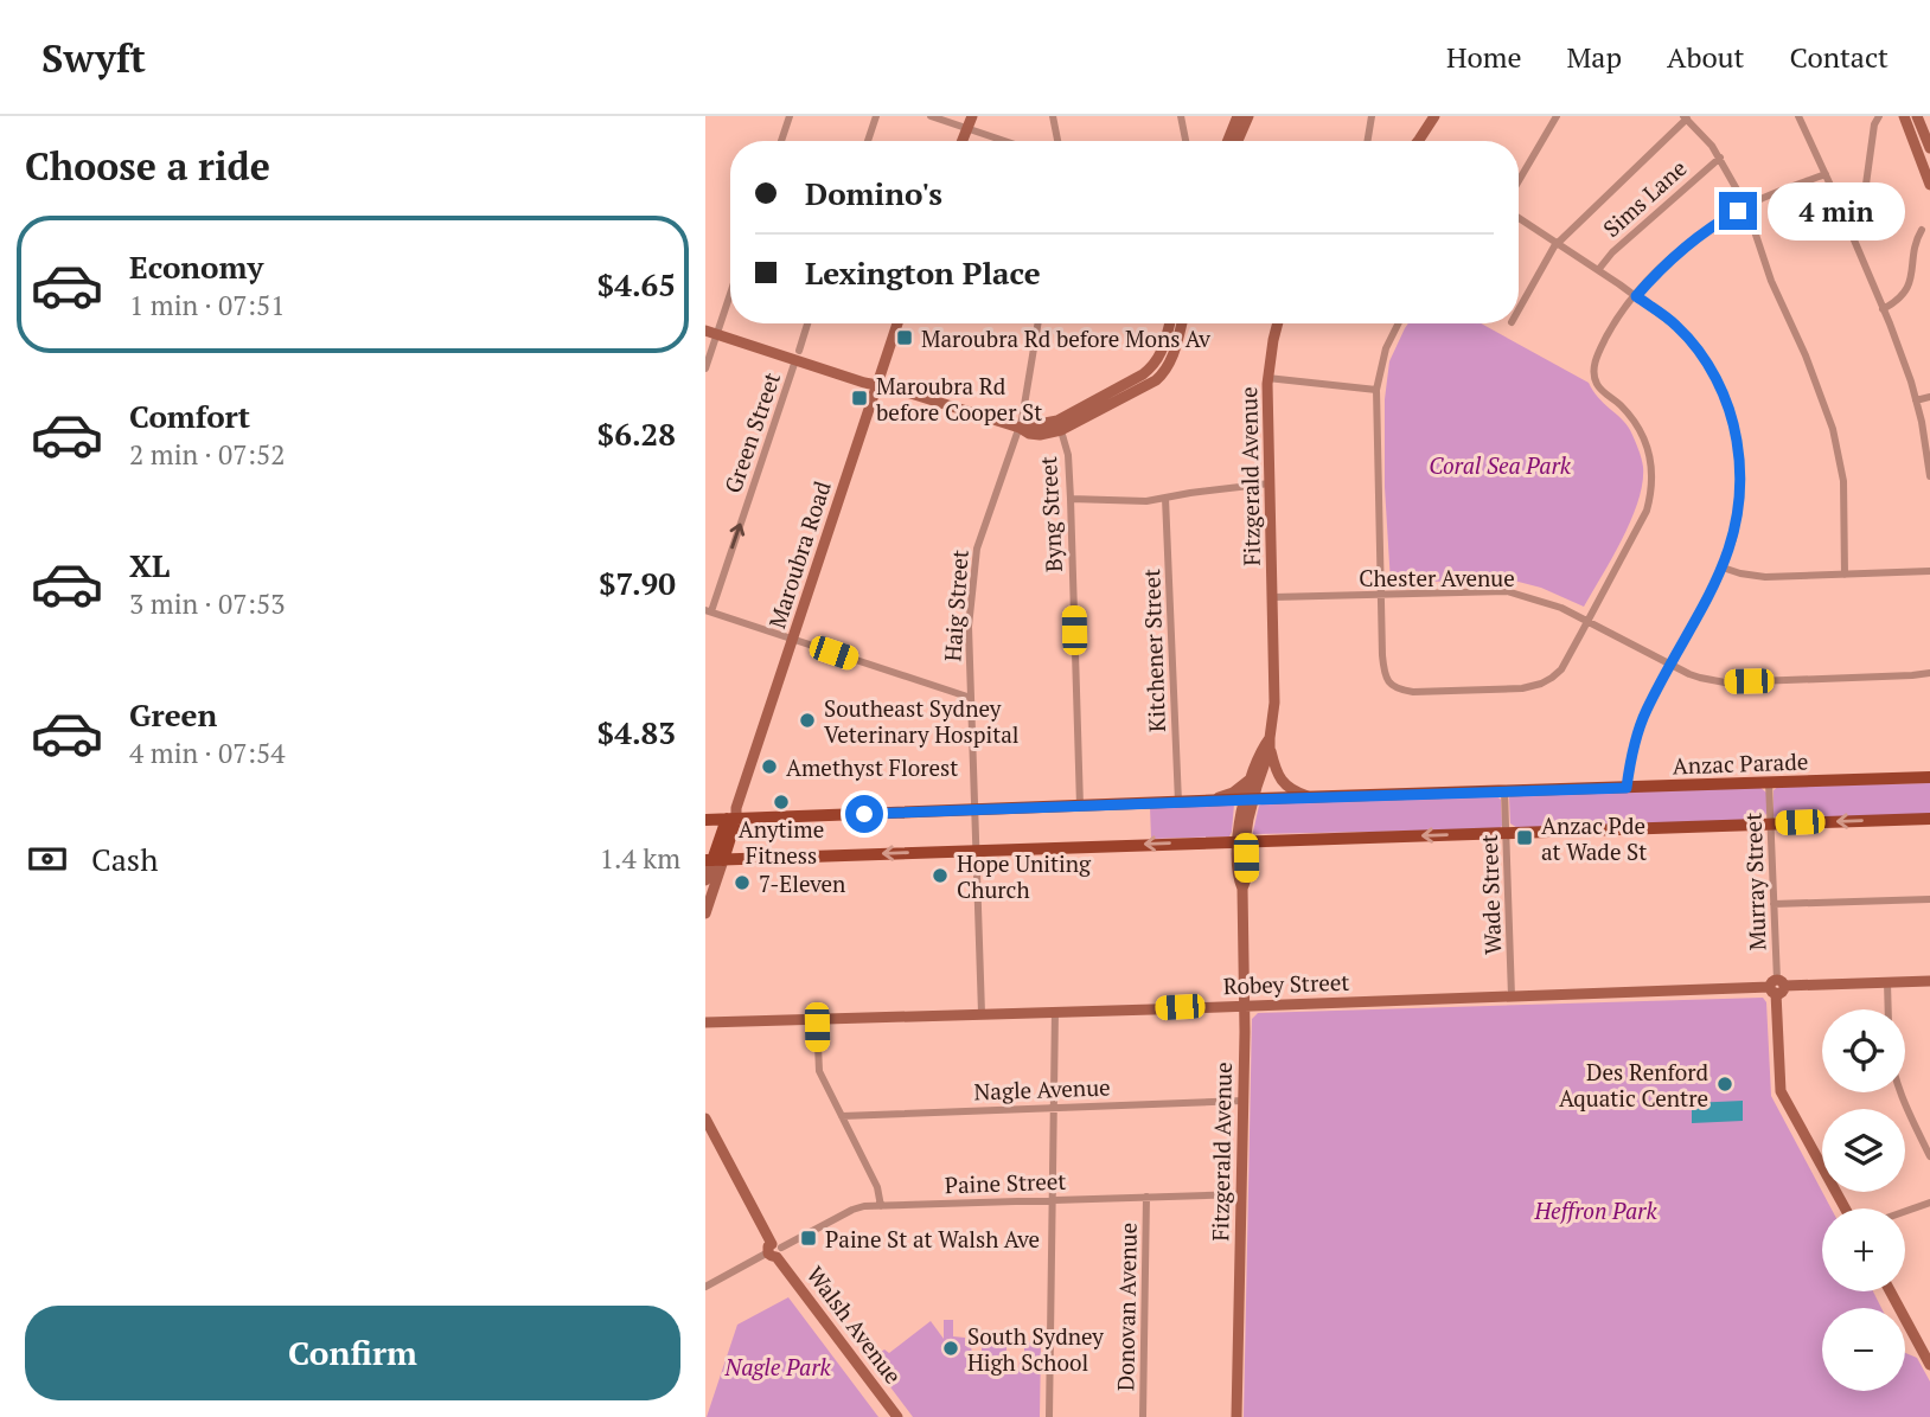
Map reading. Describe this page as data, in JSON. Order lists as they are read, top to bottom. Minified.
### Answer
{"streets":{"main road":["Maroubra Road","Anzac Parade"],"street":["Sims Lane","Green Street","Fitzgerald Avenue","Byng Street","Chester Avenue","Haig Street","Kitchener Street","Murray Street","Wade Street","Robey Street","Nagle Avenue","Paine Street","Donovan Avenue","Walsh Avenue"]},"crossings":[["Fitzgerald Avenue","Chester Avenue"],["Fitzgerald Avenue","Anzac Parade"],["Fitzgerald Avenue","Robey Street"],["Fitzgerald Avenue","Nagle Avenue"],["Fitzgerald Avenue","Paine Street"],["Byng Street","Anzac Parade"],["Maroubra Road","Anzac Parade"],["Haig Street","Anzac Parade"],["Haig Street","Robey Street"],["Kitchener Street","Anzac Parade"],["Anzac Parade","Murray Street"],["Anzac Parade","Wade Street"],["Murray Street","Robey Street"],["Wade Street","Robey Street"],["Paine Street","Donovan Avenue"],["Paine Street","Walsh Avenue"]],"one_way":["Green Street"],"parks":["Coral Sea Park","Heffron Park","Nagle Park"],"places":{"transit":["Maroubra Rd before Mons Av","Maroubra Rd before Cooper St","Anzac Pde at Wade St","Paine St at Walsh Ave"],"other":["Southeast Sydney Veterinary Hospital","Amethyst Florest","Anytime Fitness","Hope Uniting Church","7-Eleven","Des Renford Aquatic Centre","South Sydney High School"]},"page":{"header":"Swyft","nav":["Home","Map","About","Contact"],"heading":"Choose a ride","banner":["Domino's","Lexington Place"],"bubble":"4 min","list":[{"name":"Economy","note":"1 min · 07:51","value":"$4.65"},{"name":"Comfort","note":"2 min · 07:52","value":"$6.28"},{"name":"XL","note":"3 min · 07:53","value":"$7.90"},{"name":"Green","note":"4 min · 07:54","value":"$4.83"}],"pay":["Cash","1.4 km"],"map_buttons":["+","−"],"buttons":"Confirm"}}
